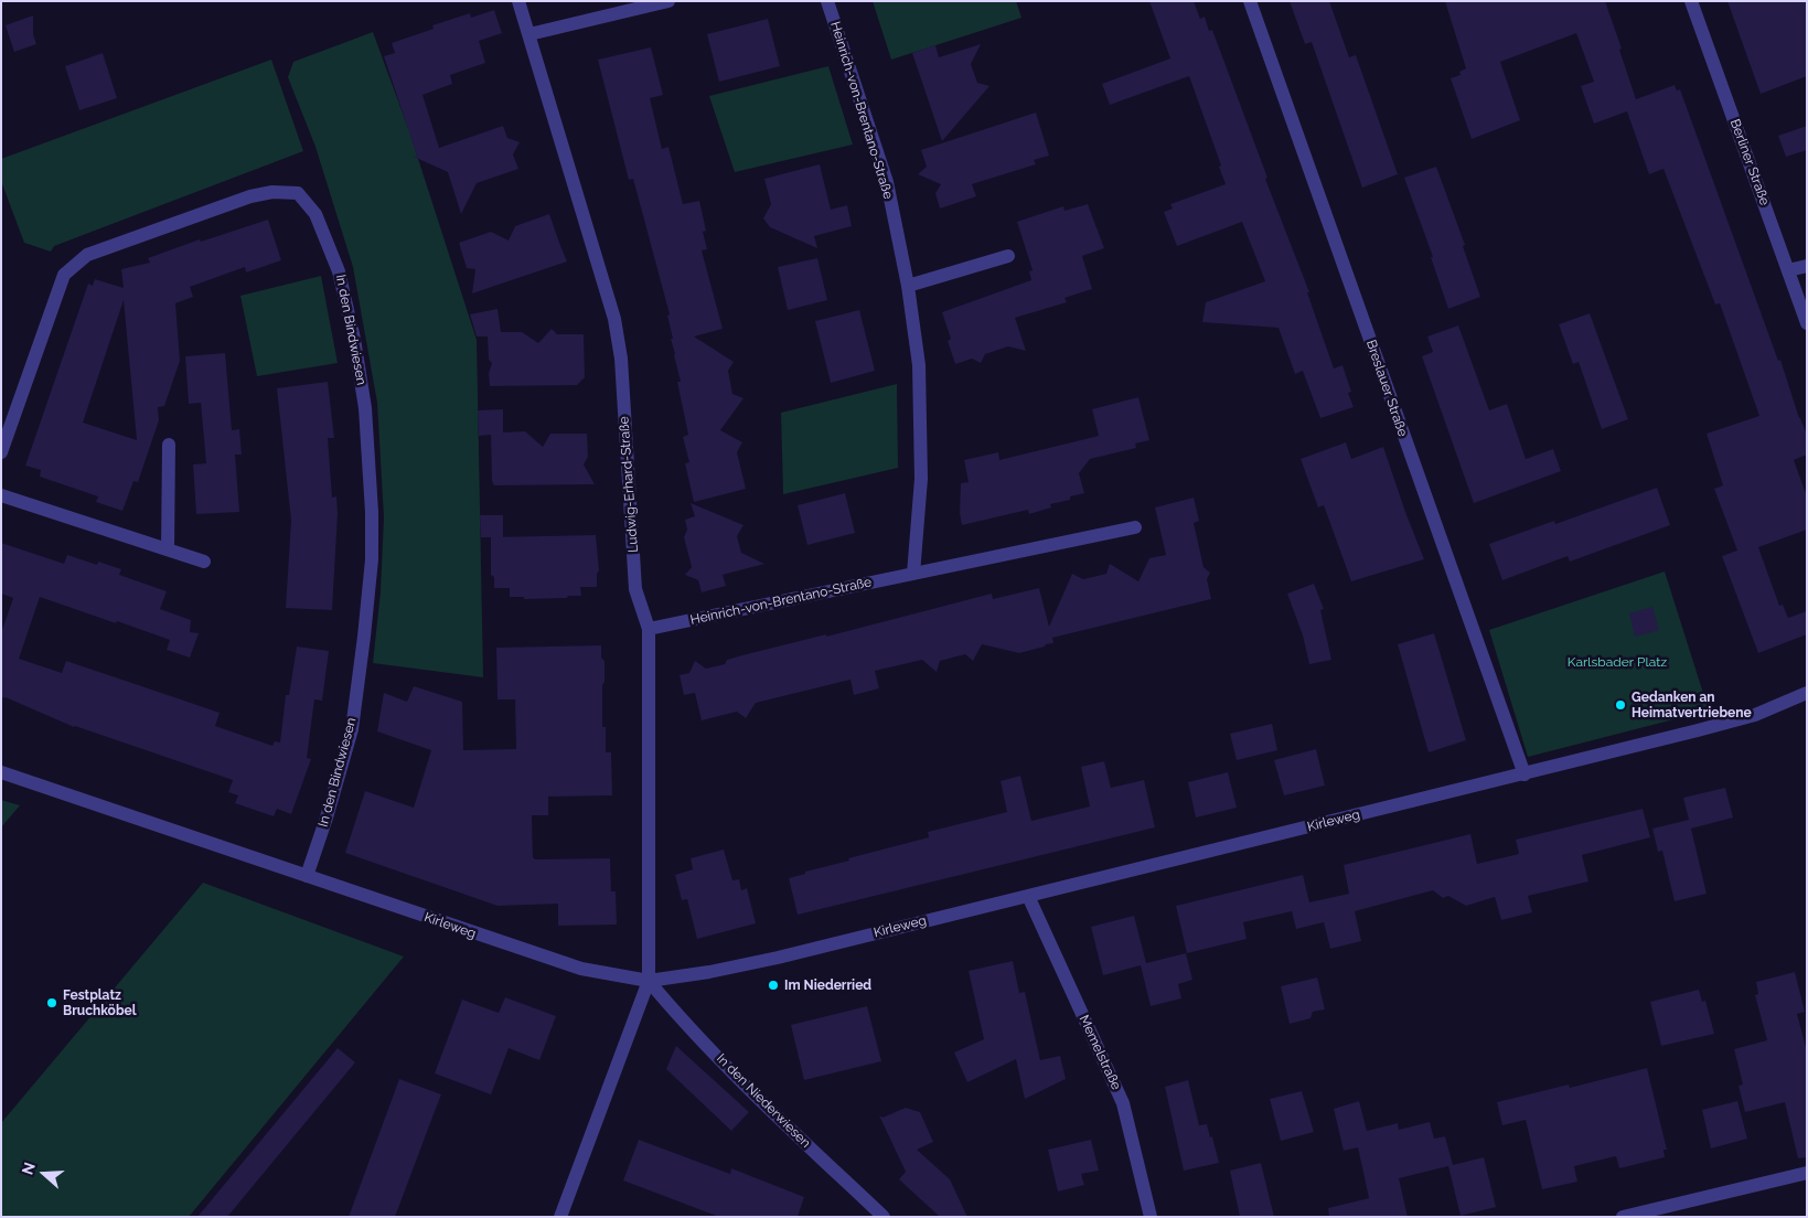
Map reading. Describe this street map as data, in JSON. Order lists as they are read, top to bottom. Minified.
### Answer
{"streets":{"street":["Heinrich-von-Brentano-Straße","Berliner Straße","In den Bindwiesen","Breslauer Straße","Ludwig-Erhard-Straße","Kirleweg","Memelstraße","In den Niederwiesen"]},"crossings":[["Heinrich-von-Brentano-Straße","Ludwig-Erhard-Straße"],["In den Bindwiesen","Kirleweg"],["Breslauer Straße","Kirleweg"],["Ludwig-Erhard-Straße","Kirleweg"],["Ludwig-Erhard-Straße","In den Niederwiesen"],["Kirleweg","Memelstraße"],["Kirleweg","In den Niederwiesen"]],"parks":["Karlsbader Platz"],"places":["Gedanken an Heimatvertriebene","Im Niederried","Festplatz Bruchköbel"],"north":"left"}
